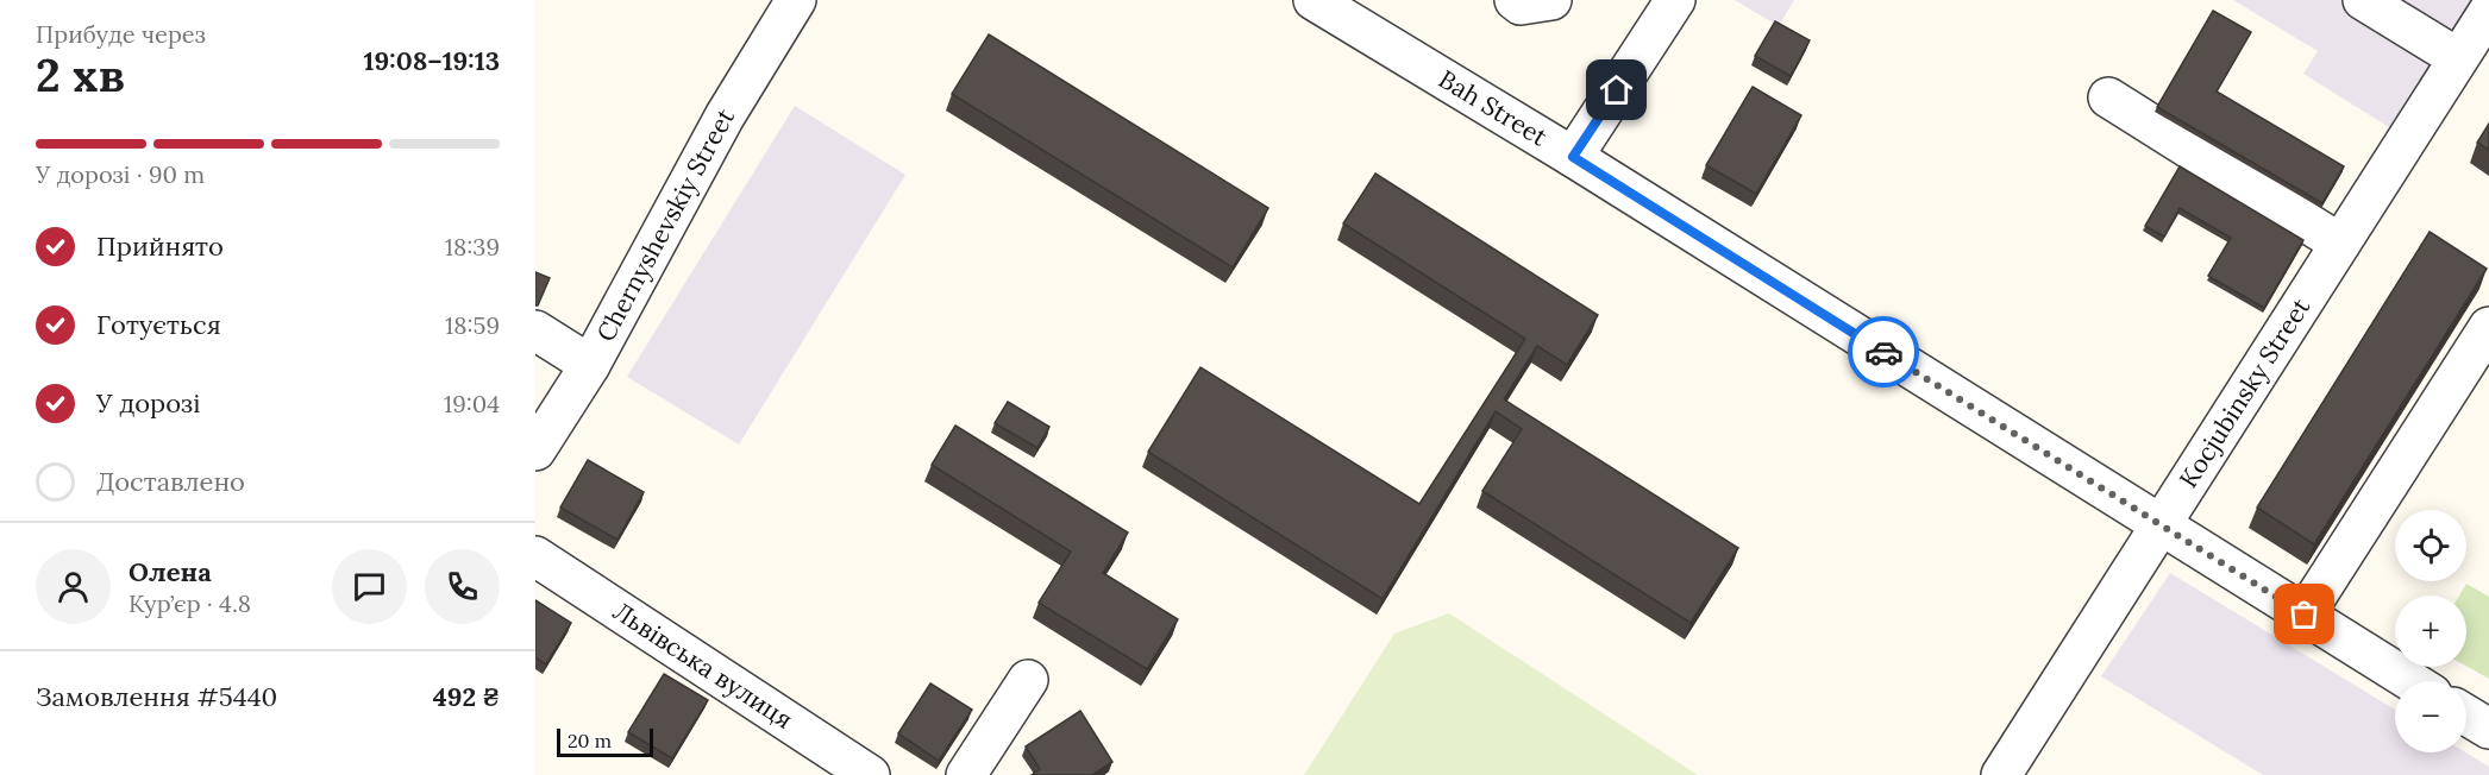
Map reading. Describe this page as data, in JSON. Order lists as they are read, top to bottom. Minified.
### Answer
{"streets":{"street":["Bah Street","Chernyshevskiy Street","Kocjubinsky Street","Львівська вулиця"]},"crossings":[["Bah Street","Kocjubinsky Street"]],"scale_bar":"20 m","page":{"heading":["2 хв","Прибуде через","19:08–19:13"],"panel":["Олена","Кур’єр · 4.8","Замовлення #5440","492 ₴"],"bar":"У дорозі · 90 m","list":[["Прийнято","18:39"],["Готується","18:59"],["У дорозі","19:04"],"Доставлено"],"map_buttons":["+","−"],"scale":"20 m"}}
